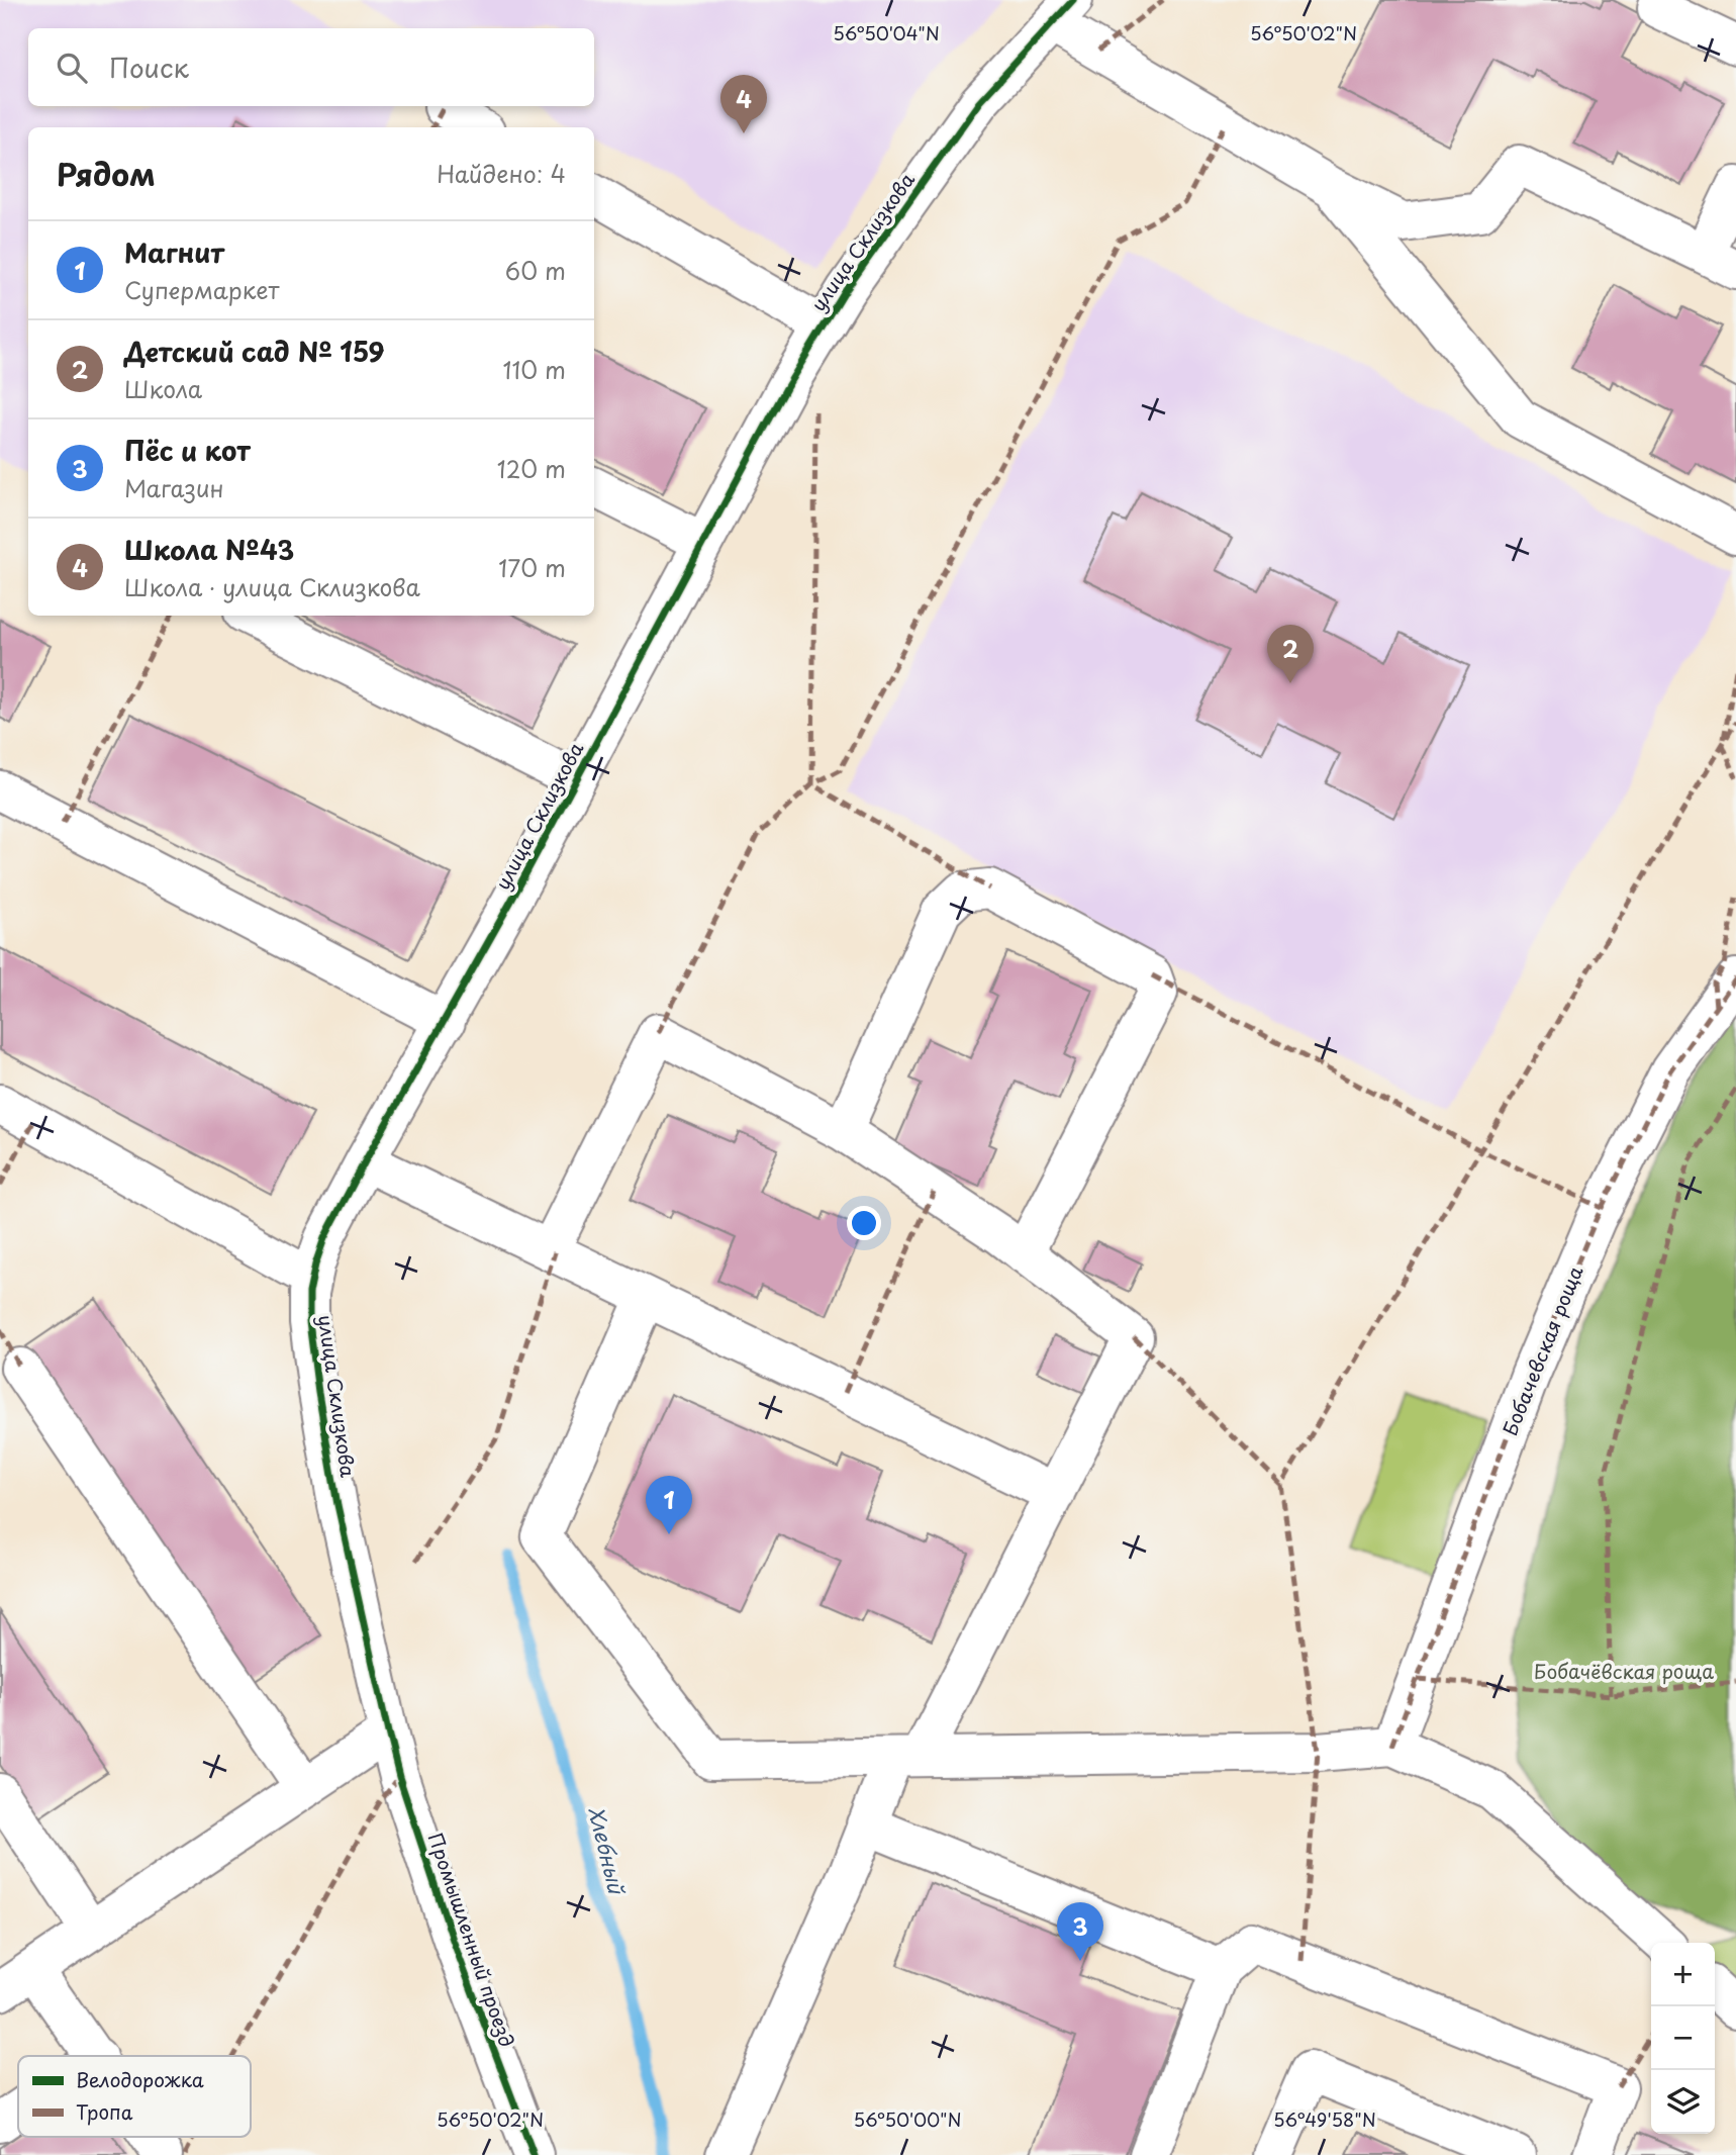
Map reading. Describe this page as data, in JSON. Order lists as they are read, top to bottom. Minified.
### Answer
{"streets":{"street":["улица Склизкова","Бобачевская роща","Промышленный проезд"]},"crossings":[["улица Склизкова","Промышленный проезд"]],"water":["Хлебный"],"parks":["Бобачёвская роща"],"legend":["Велодорожка","Тропа"],"page":{"search":"Поиск","pins":["4","2","1","3"],"heading":["Рядом","Найдено: 4"],"list":[{"mark":"1","name":"Магнит","note":"Супермаркет","value":"60 m"},{"mark":"2","name":"Детский сад № 159","note":"Школа","value":"110 m"},{"mark":"3","name":"Пёс и кот","note":"Магазин","value":"120 m"},{"mark":"4","name":"Школа №43","note":"Школа · улица Склизкова","value":"170 m"}],"map_buttons":["+","−"]},"coordinates":["56°50'04\"N","56°50'02\"N","56°50'00\"N","56°49'58\"N"]}
